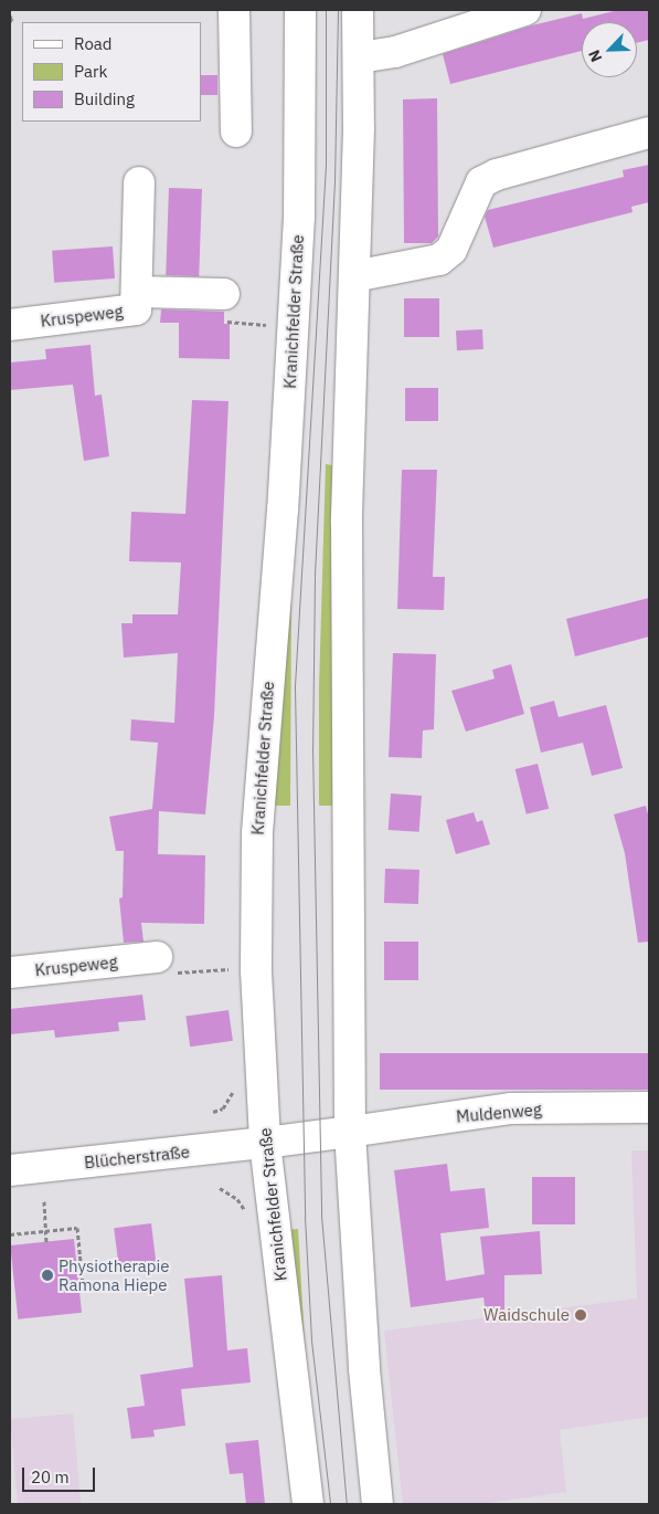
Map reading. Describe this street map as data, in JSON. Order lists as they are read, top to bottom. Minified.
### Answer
{"streets":{"main road":["Kranichfelder Straße","Kruspeweg","Muldenweg","Blücherstraße"]},"crossings":[["Kranichfelder Straße","Muldenweg"],["Kranichfelder Straße","Blücherstraße"],["Muldenweg","Blücherstraße"]],"places":["Physiotherapie Ramona Hiepe","Waidschule"],"legend":["Road","Park","Building"],"scale_bar":"20 m","north":"bottom left"}
